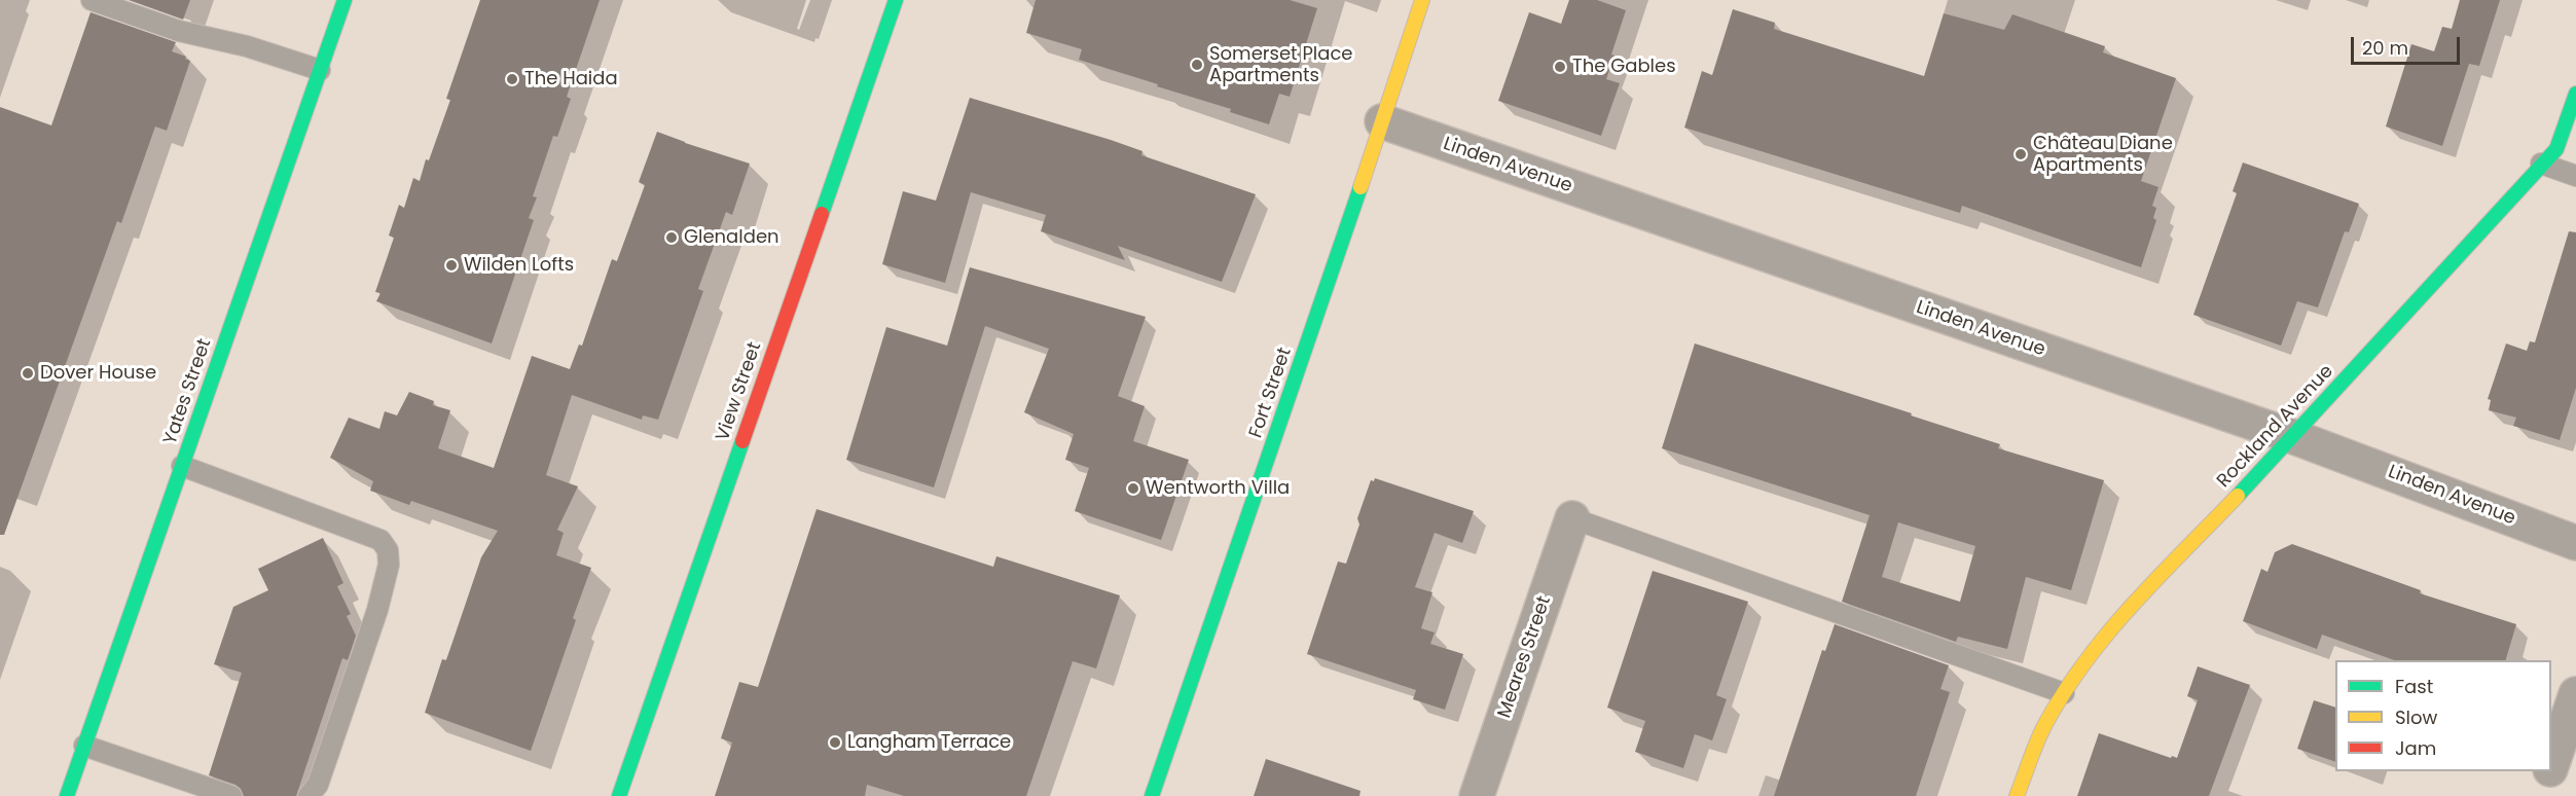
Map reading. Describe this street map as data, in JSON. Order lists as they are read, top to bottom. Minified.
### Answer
{"streets":{"street":["Linden Avenue","Yates Street","View Street","Fort Street","Rockland Avenue","Meares Street"]},"crossings":[["Linden Avenue","Fort Street"],["Linden Avenue","Rockland Avenue"]],"places":["Somerset Place Apartments","The Gables","The Haida","Château Diane Apartments","Glenalden","Wilden Lofts","Dover House","Wentworth Villa","Langham Terrace"],"legend":["Fast","Slow","Jam"],"scale_bar":"20 m"}
